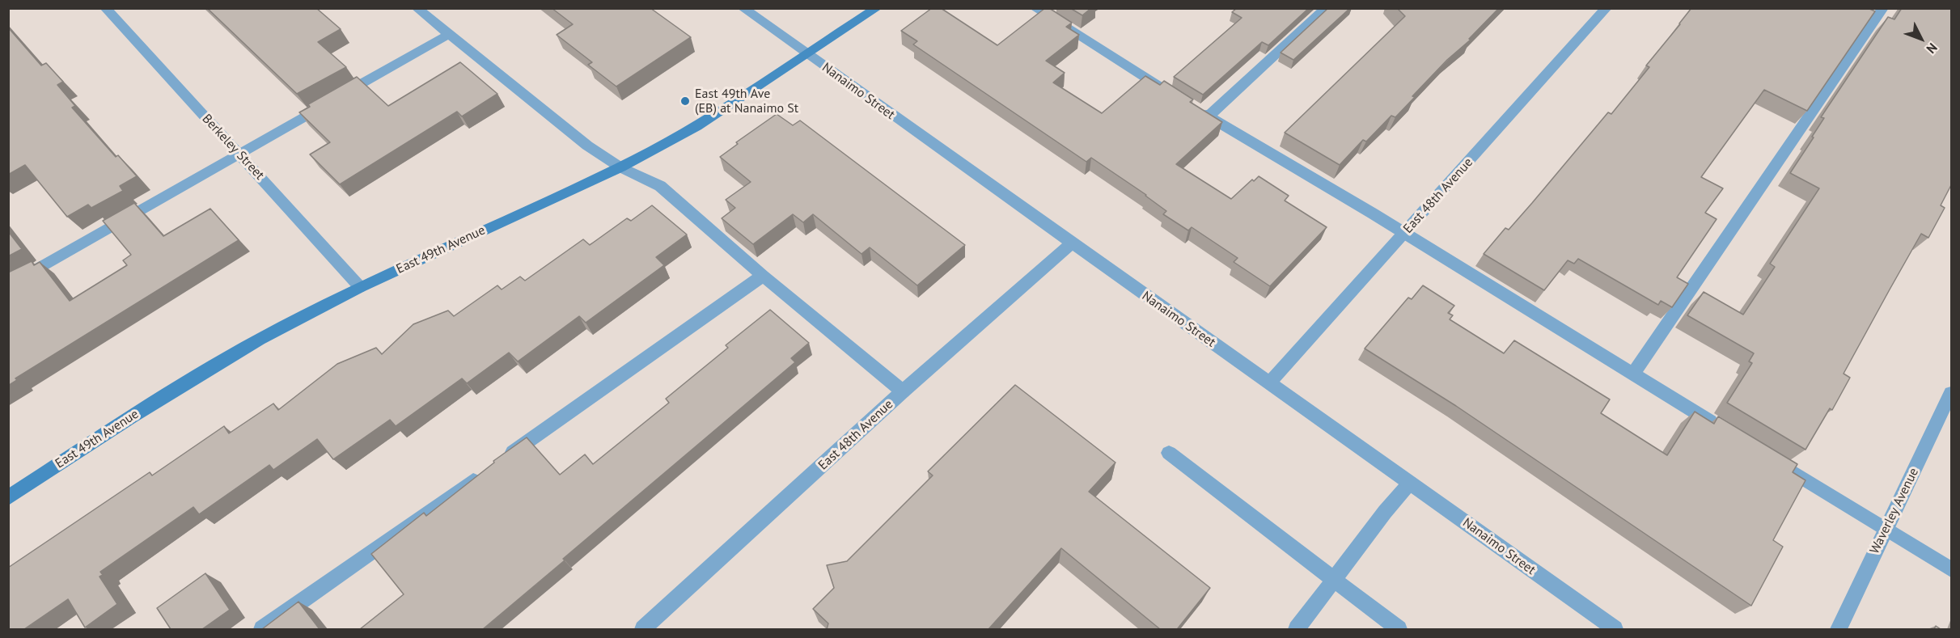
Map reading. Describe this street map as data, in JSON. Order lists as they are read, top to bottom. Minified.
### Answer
{"streets":{"street":["Nanaimo Street","Berkeley Street","East 48th Avenue","East 49th Avenue","Waverley Avenue"]},"crossings":[["Nanaimo Street","East 48th Avenue"],["Nanaimo Street","East 49th Avenue"],["Berkeley Street","East 49th Avenue"]],"places":["East 49th Ave (EB) at Nanaimo St"],"north":"bottom right"}
